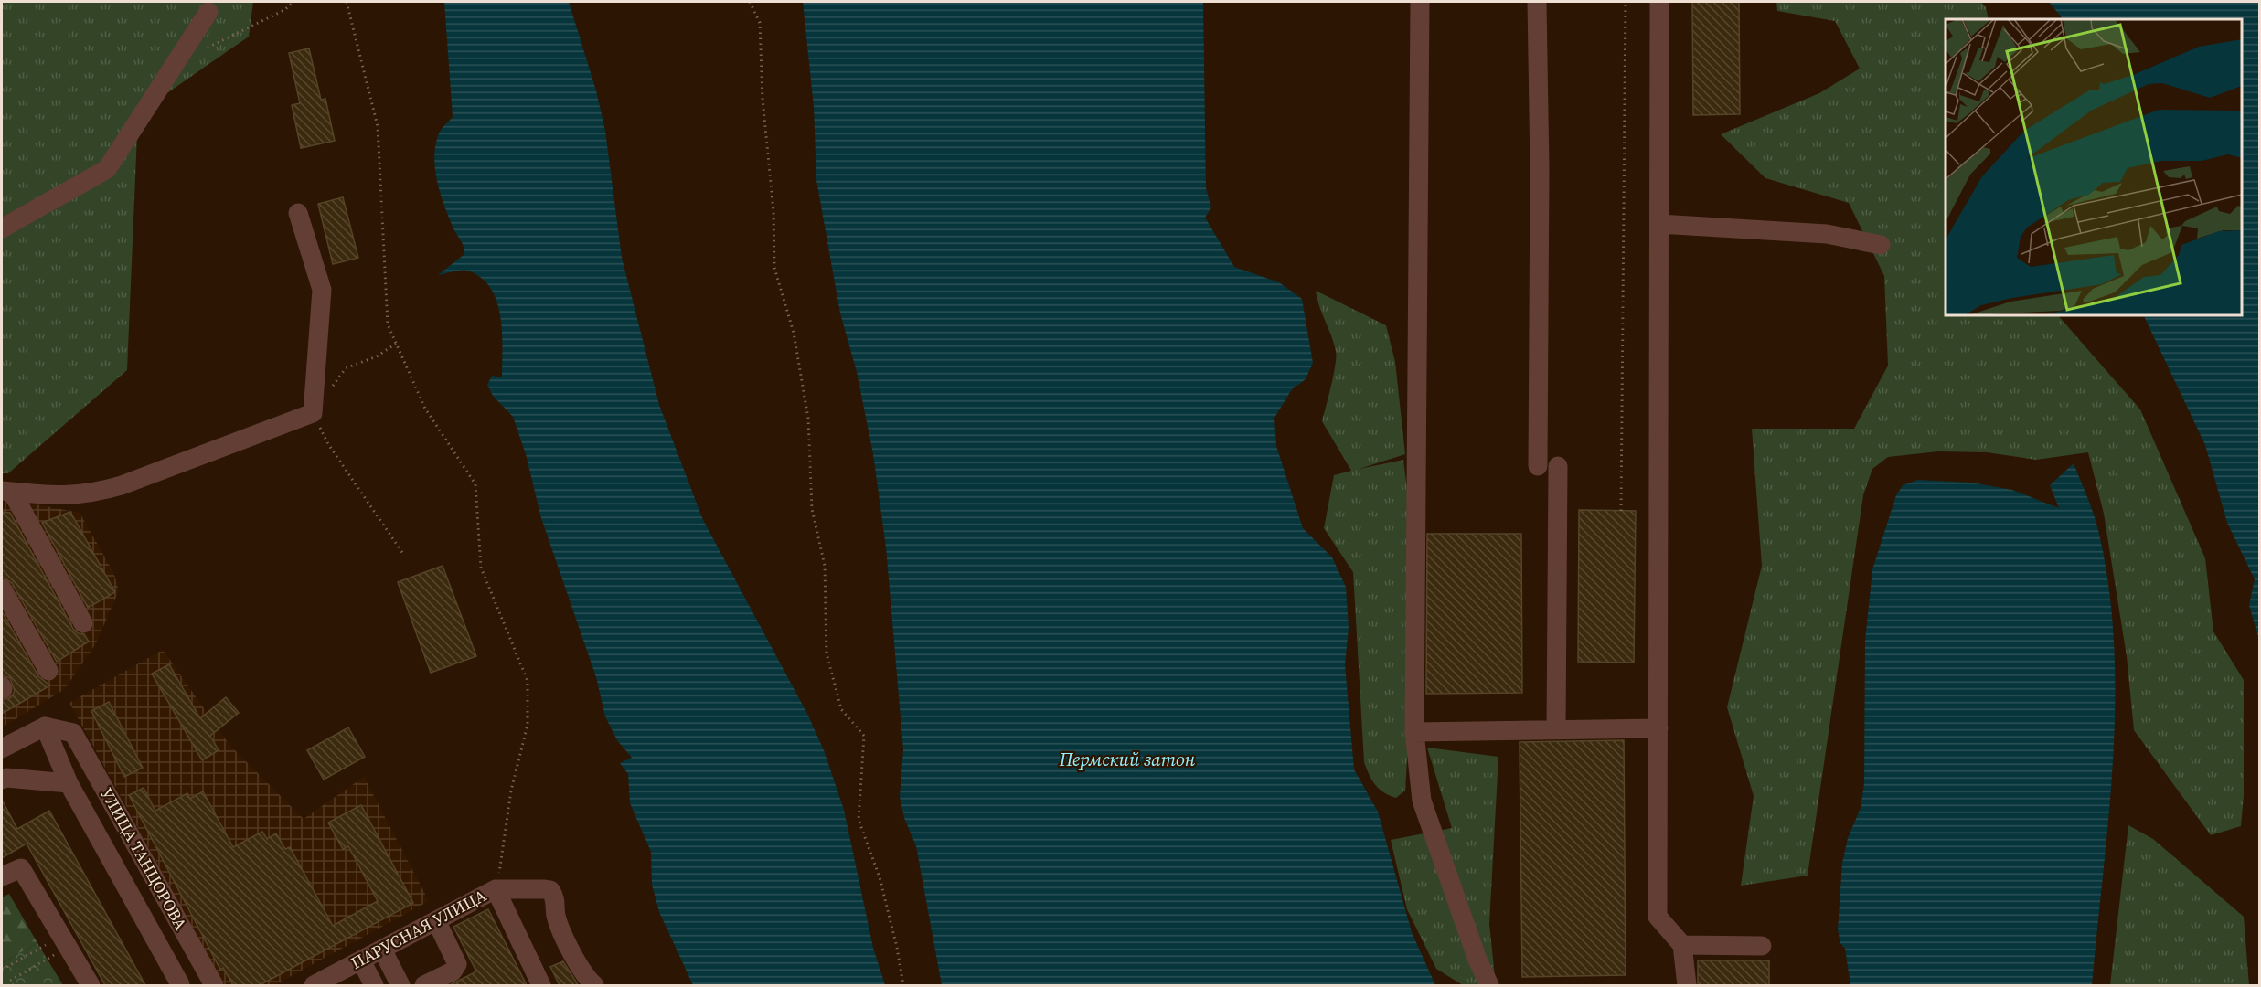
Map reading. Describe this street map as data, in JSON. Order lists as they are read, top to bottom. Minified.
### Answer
{"streets":{"street":["УЛИЦА ТАНЦОРОВА","ПАРУСНАЯ УЛИЦА"]},"water":["Пермский затон"]}
